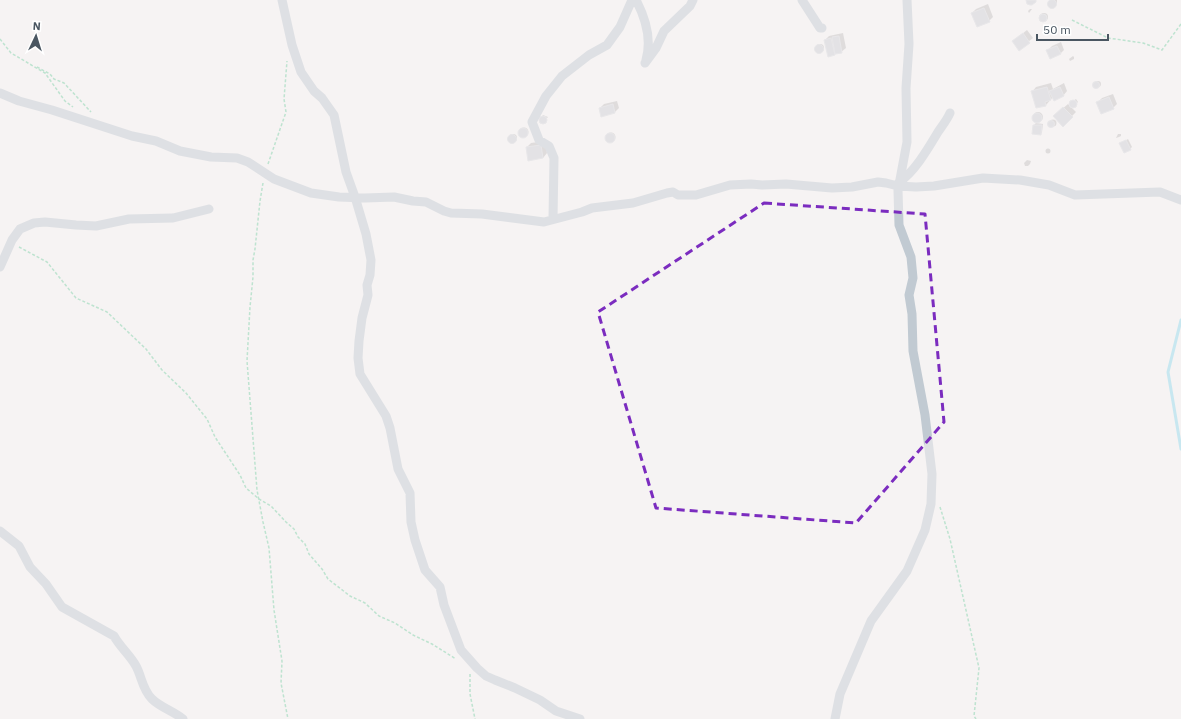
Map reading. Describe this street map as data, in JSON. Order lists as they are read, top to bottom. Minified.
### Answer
{"scale_bar":"50 m","north":"top"}
